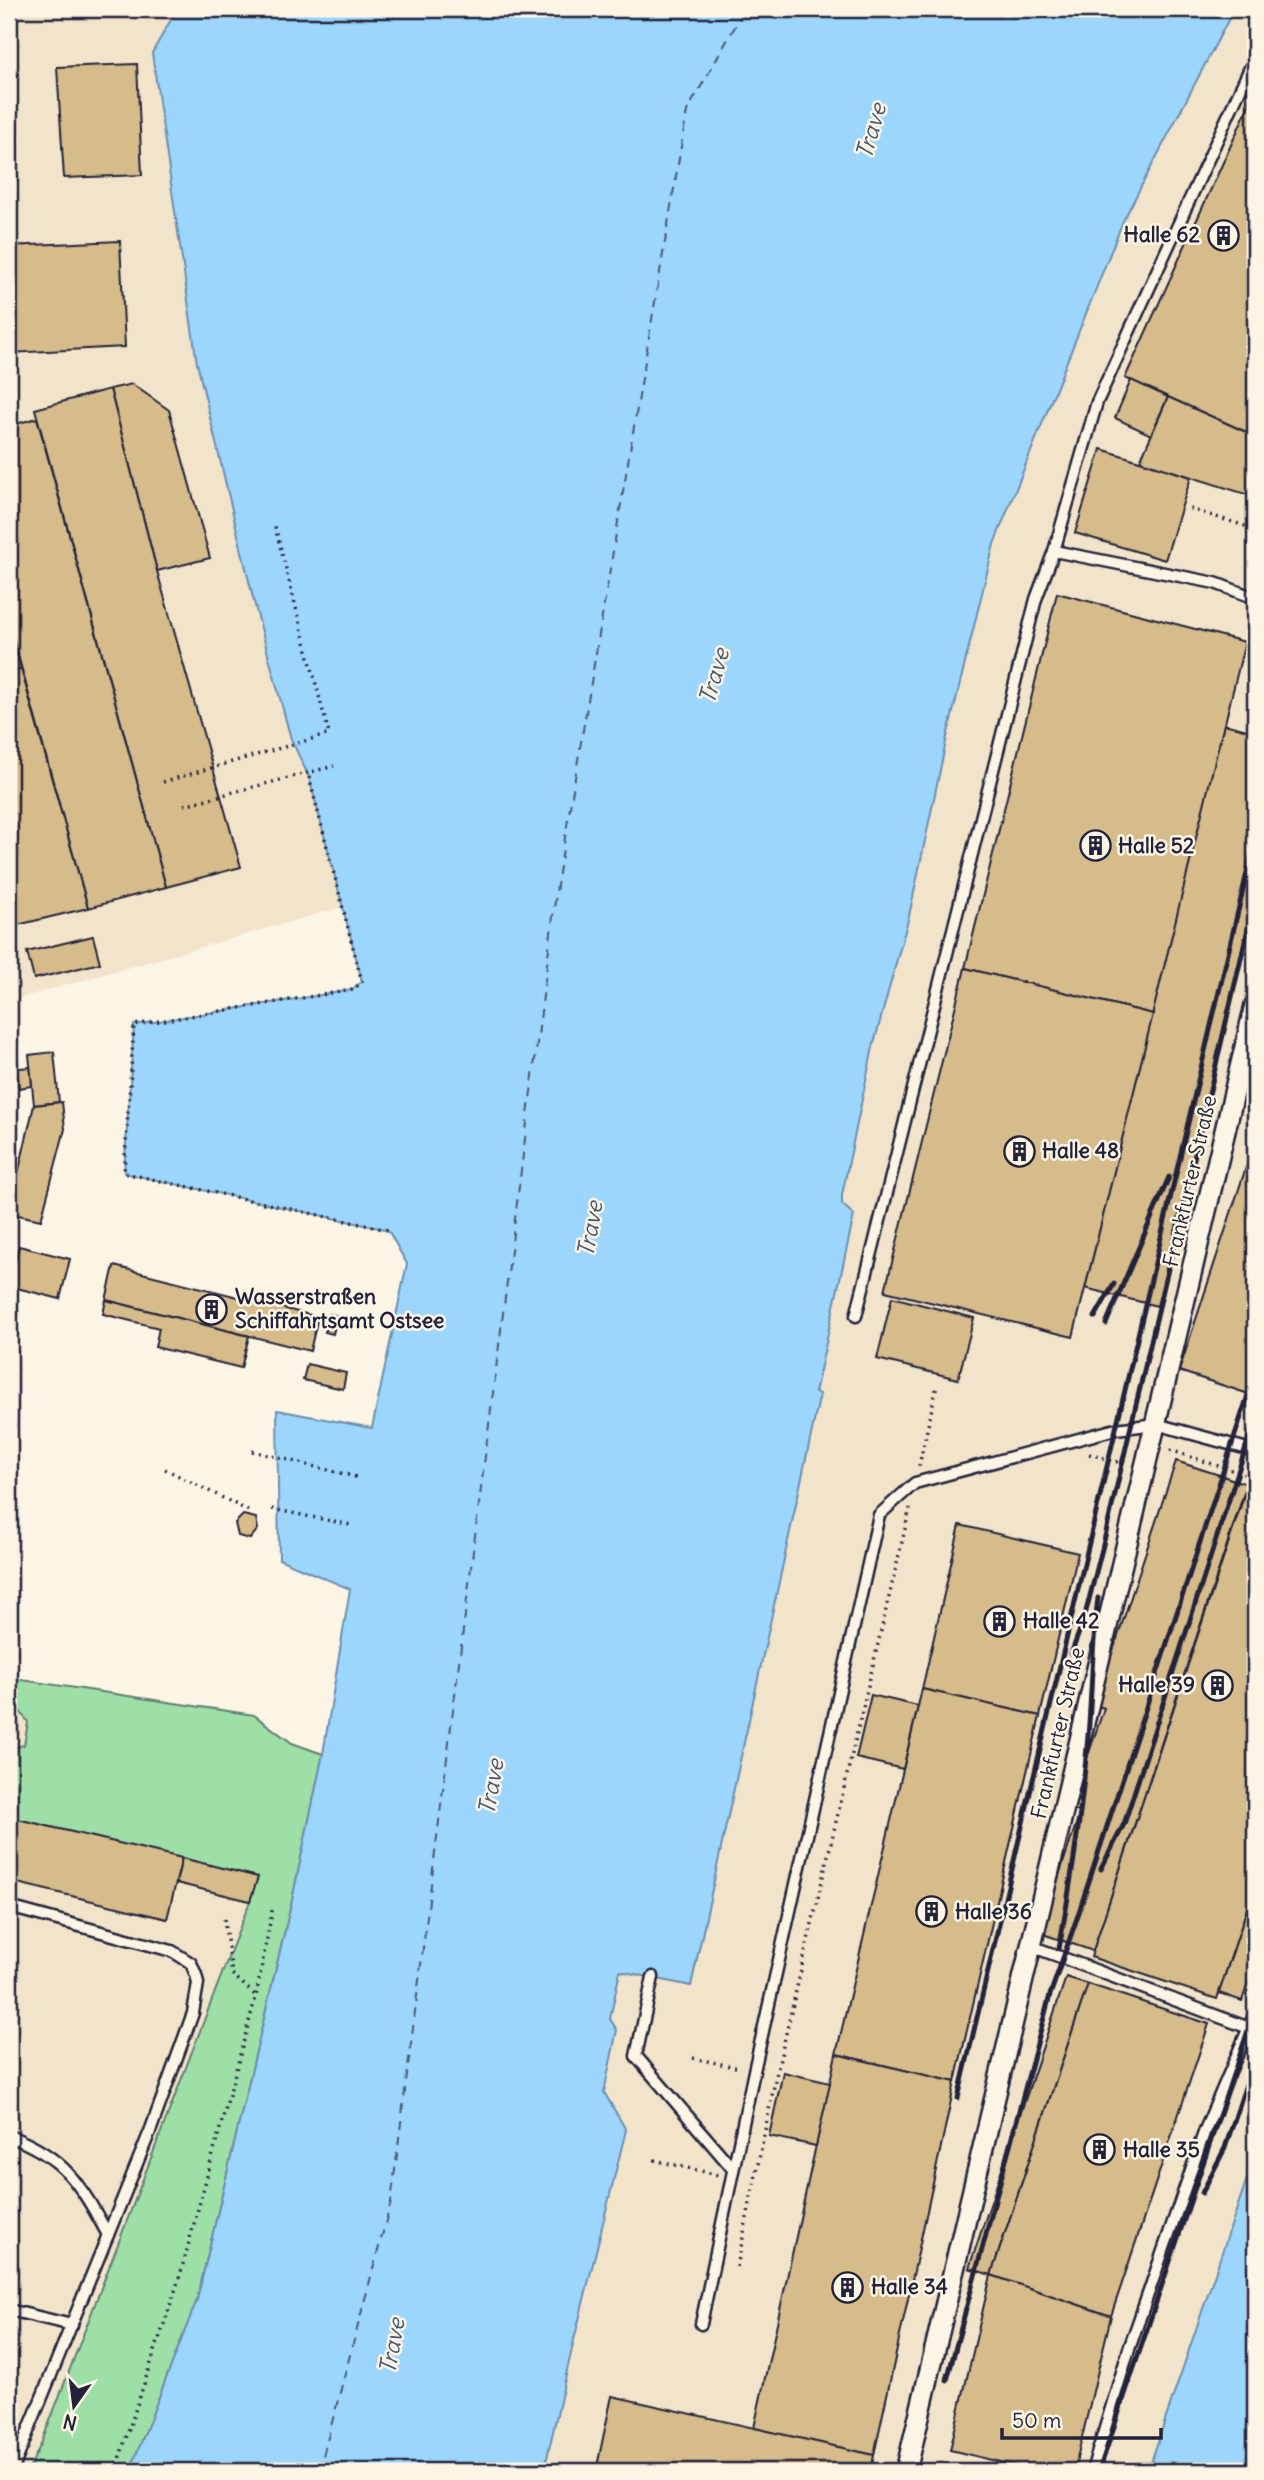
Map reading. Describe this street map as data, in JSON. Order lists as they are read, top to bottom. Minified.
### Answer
{"streets":{"street":["Frankfurter Straße"]},"water":["Trave"],"places":{"building":["Halle 62","Halle 52","Halle 48","Wasserstraßen Schiffahrtsamt Ostsee","Halle 42","Halle 39","Halle 36","Halle 35","Halle 34"]},"scale_bar":"50 m","north":"bottom"}
